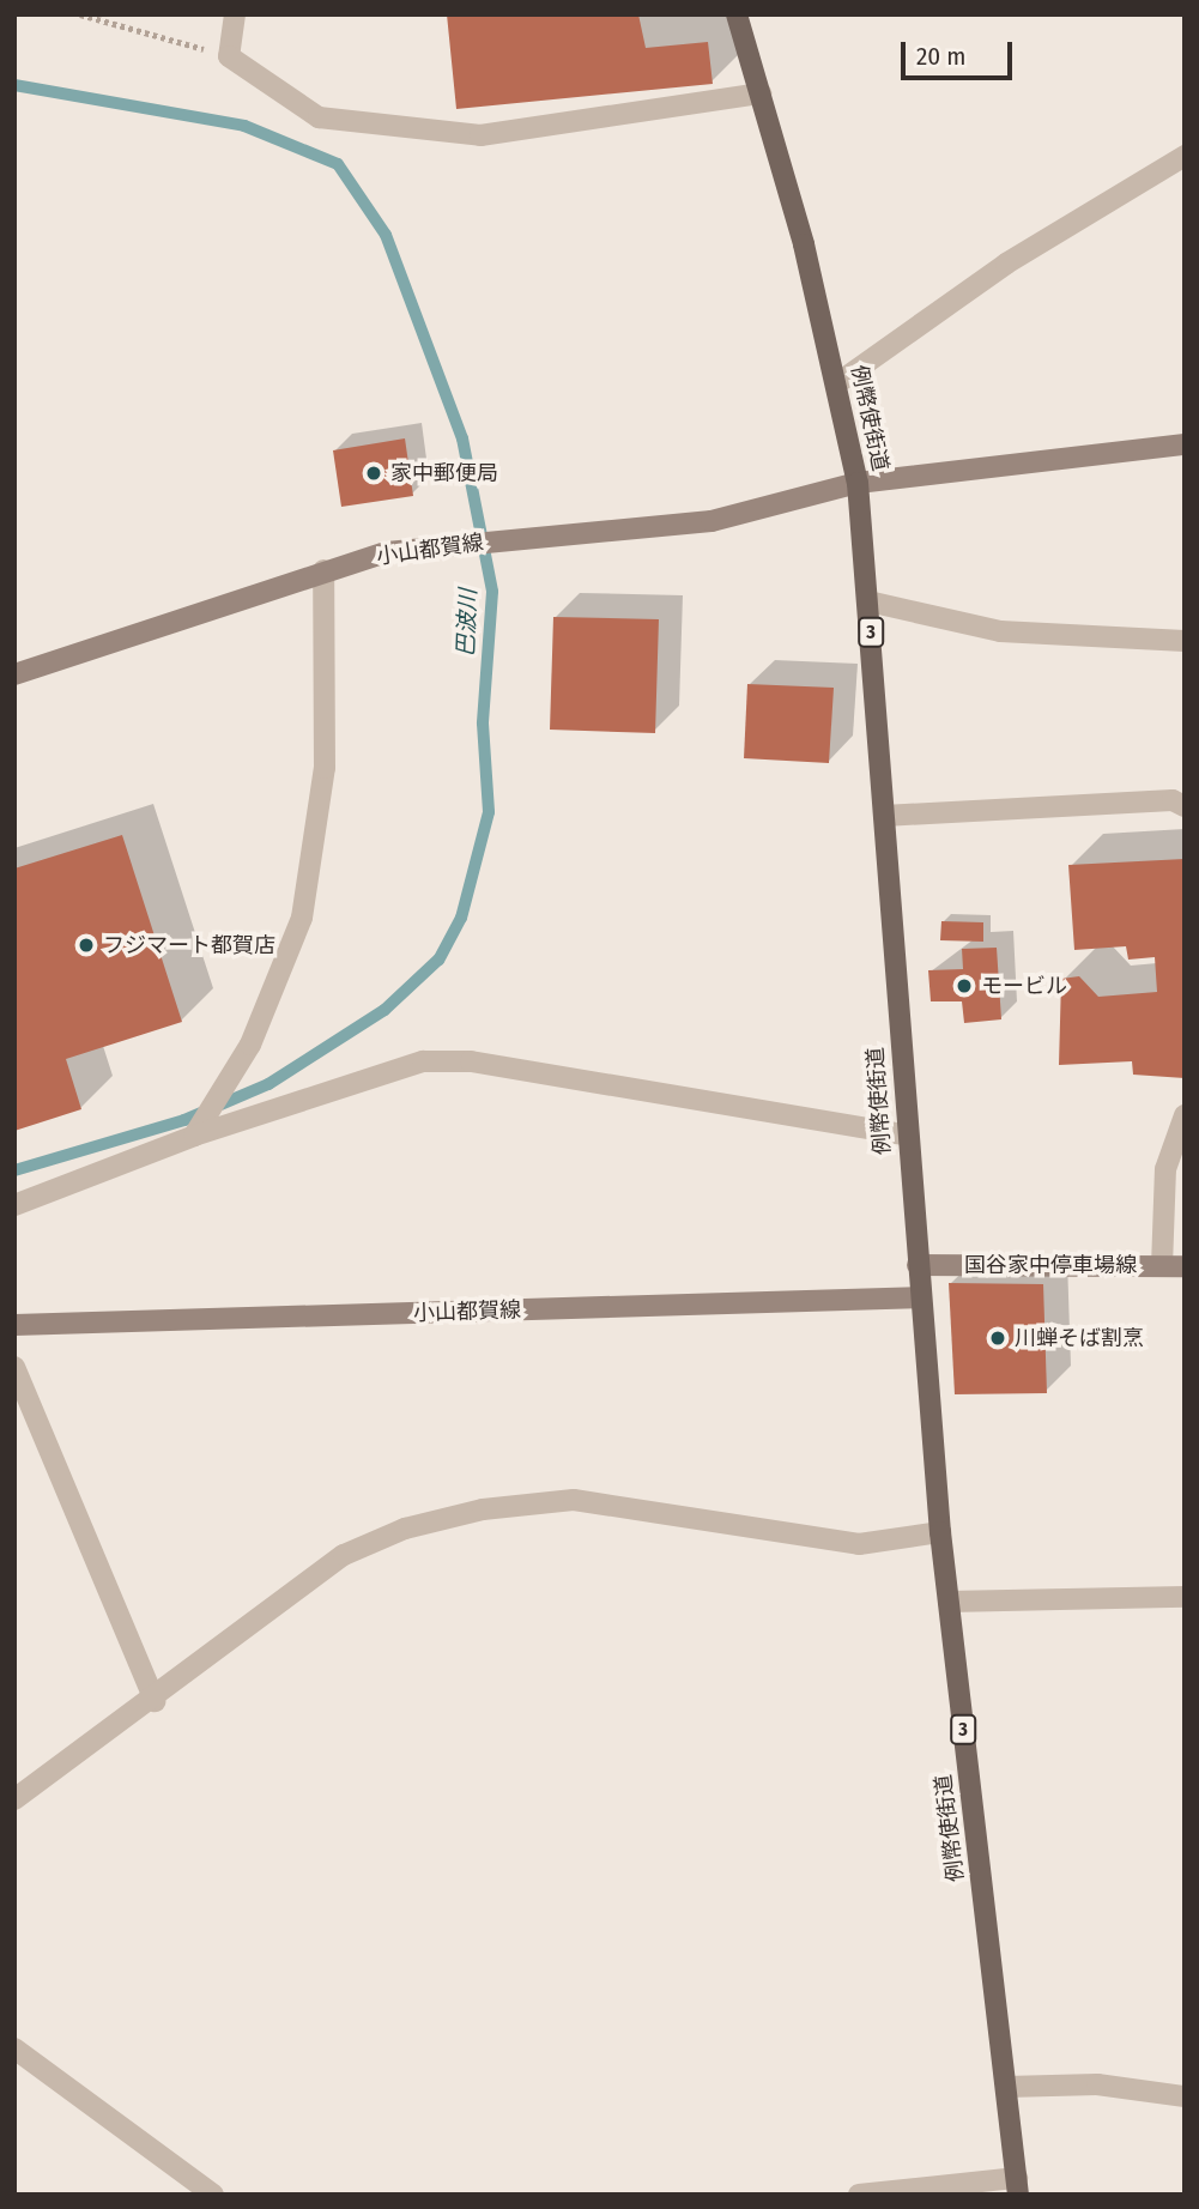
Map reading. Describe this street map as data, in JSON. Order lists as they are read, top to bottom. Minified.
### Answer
{"streets":{"main road":["例幣使街道","小山都賀線","3","国谷家中停車場線"]},"crossings":[["例幣使街道","小山都賀線"],["例幣使街道","国谷家中停車場線"]],"water":["巴波川"],"places":["家中郵便局","フジマート都賀店","モービル","川蝉そば割烹"],"scale_bar":"20 m"}
